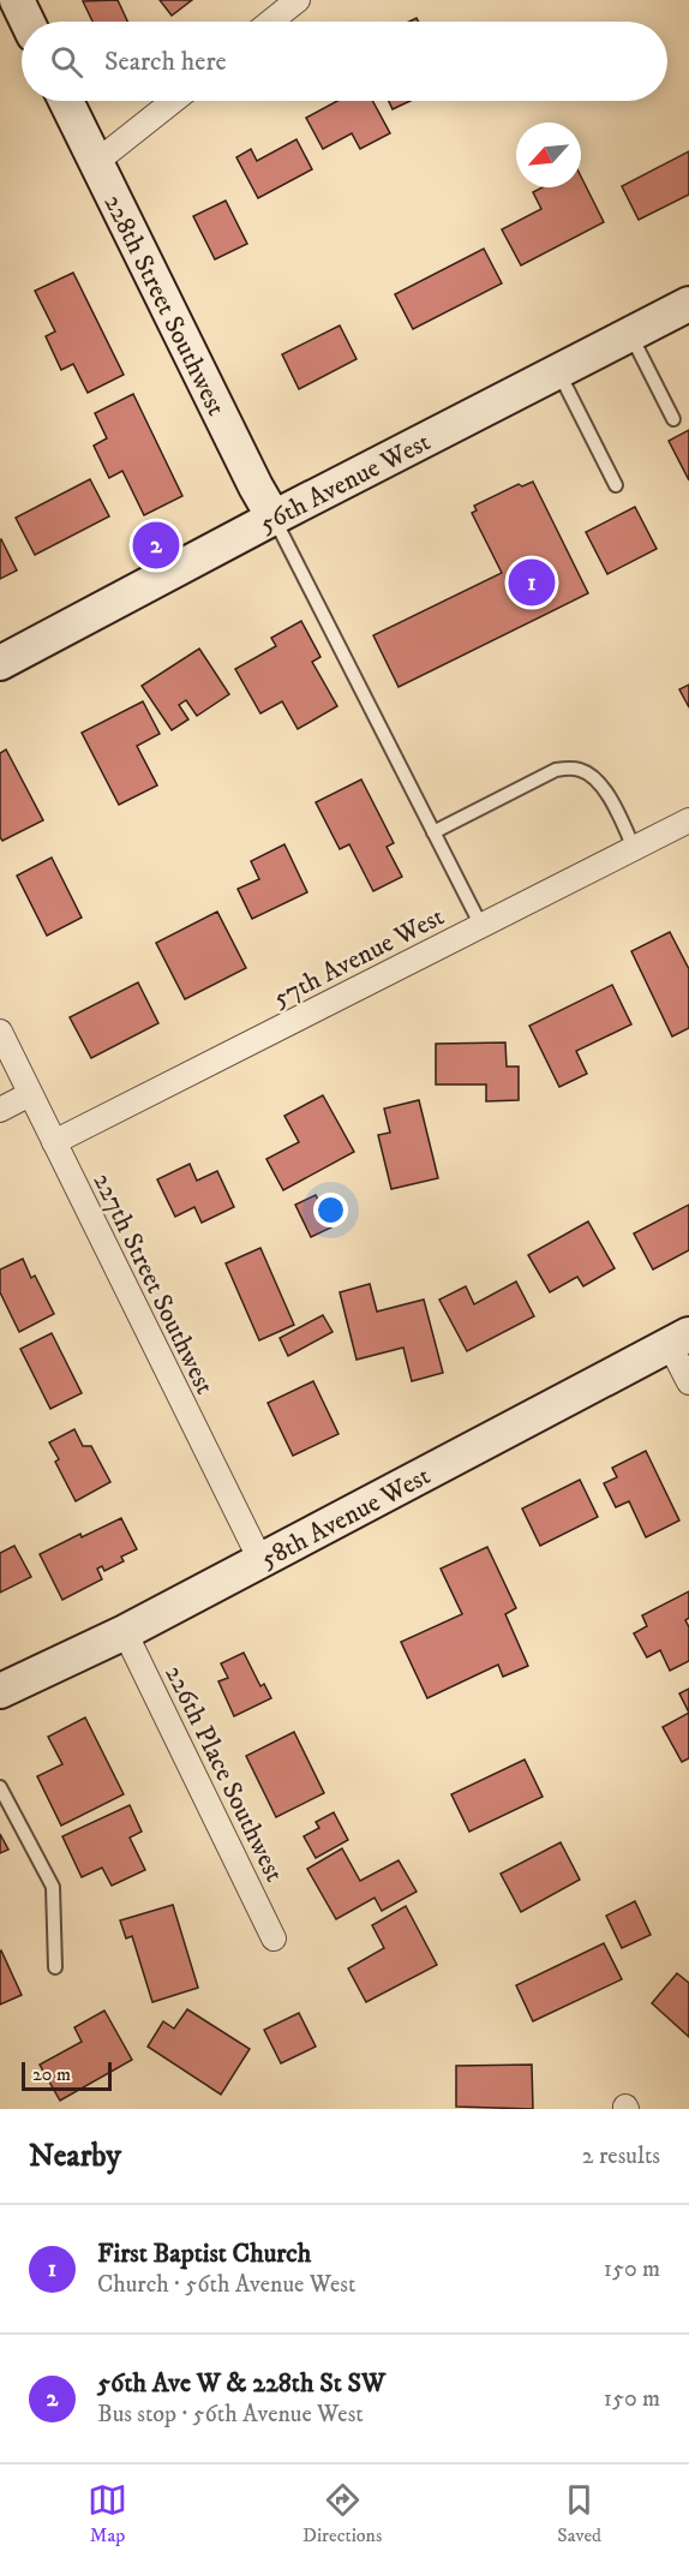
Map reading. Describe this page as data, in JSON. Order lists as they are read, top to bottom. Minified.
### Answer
{"streets":{"street":["228th Street Southwest","56th Avenue West","57th Avenue West","227th Street Southwest","58th Avenue West","226th Place Southwest"]},"crossings":[["228th Street Southwest","56th Avenue West"],["57th Avenue West","227th Street Southwest"],["227th Street Southwest","58th Avenue West"],["58th Avenue West","226th Place Southwest"]],"scale_bar":"20 m","north":"bottom left","page":{"search":"Search here","pins":["2","1"],"scale":"20 m","heading":["Nearby","2 results"],"list":[{"mark":"1","name":"First Baptist Church","note":"Church · 56th Avenue West","value":"150 m"},{"mark":"2","name":"56th Ave W & 228th St SW","note":"Bus stop · 56th Avenue West","value":"150 m"}],"nav":["Map","Directions","Saved"]}}
